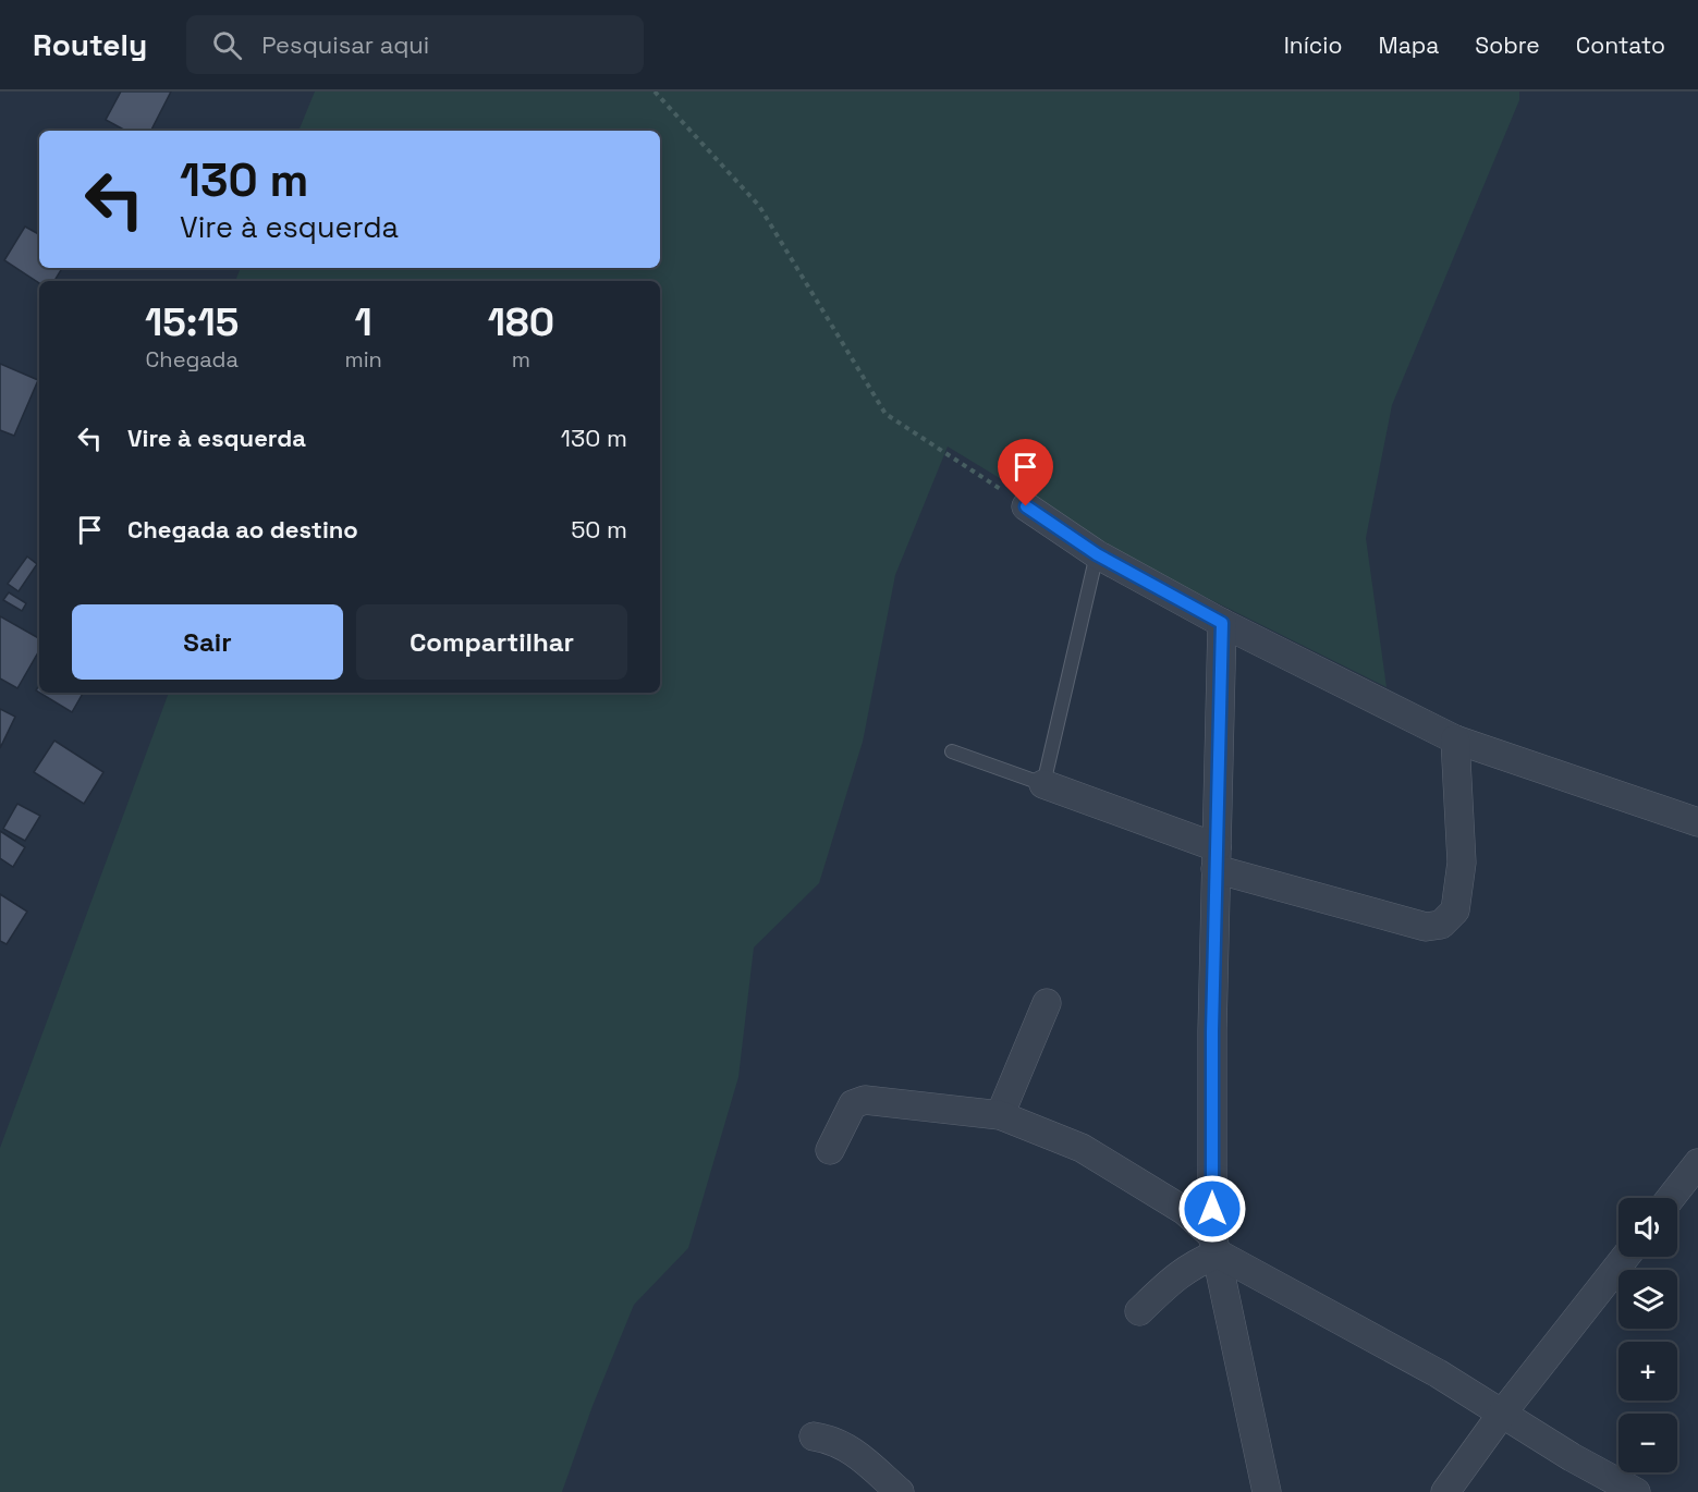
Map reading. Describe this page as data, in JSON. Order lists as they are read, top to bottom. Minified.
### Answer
{"page":{"header":"Routely","search":"Pesquisar aqui","nav":["Início","Mapa","Sobre","Contato"],"turn":["130 m","Vire à esquerda"],"eta":["15:15","Chegada","1","min","180","m"],"list":[{"name":"Vire à esquerda","value":"130 m"},{"name":"Chegada ao destino","value":"50 m"}],"buttons":["Sair","Compartilhar"],"map_buttons":["+","−"]}}
